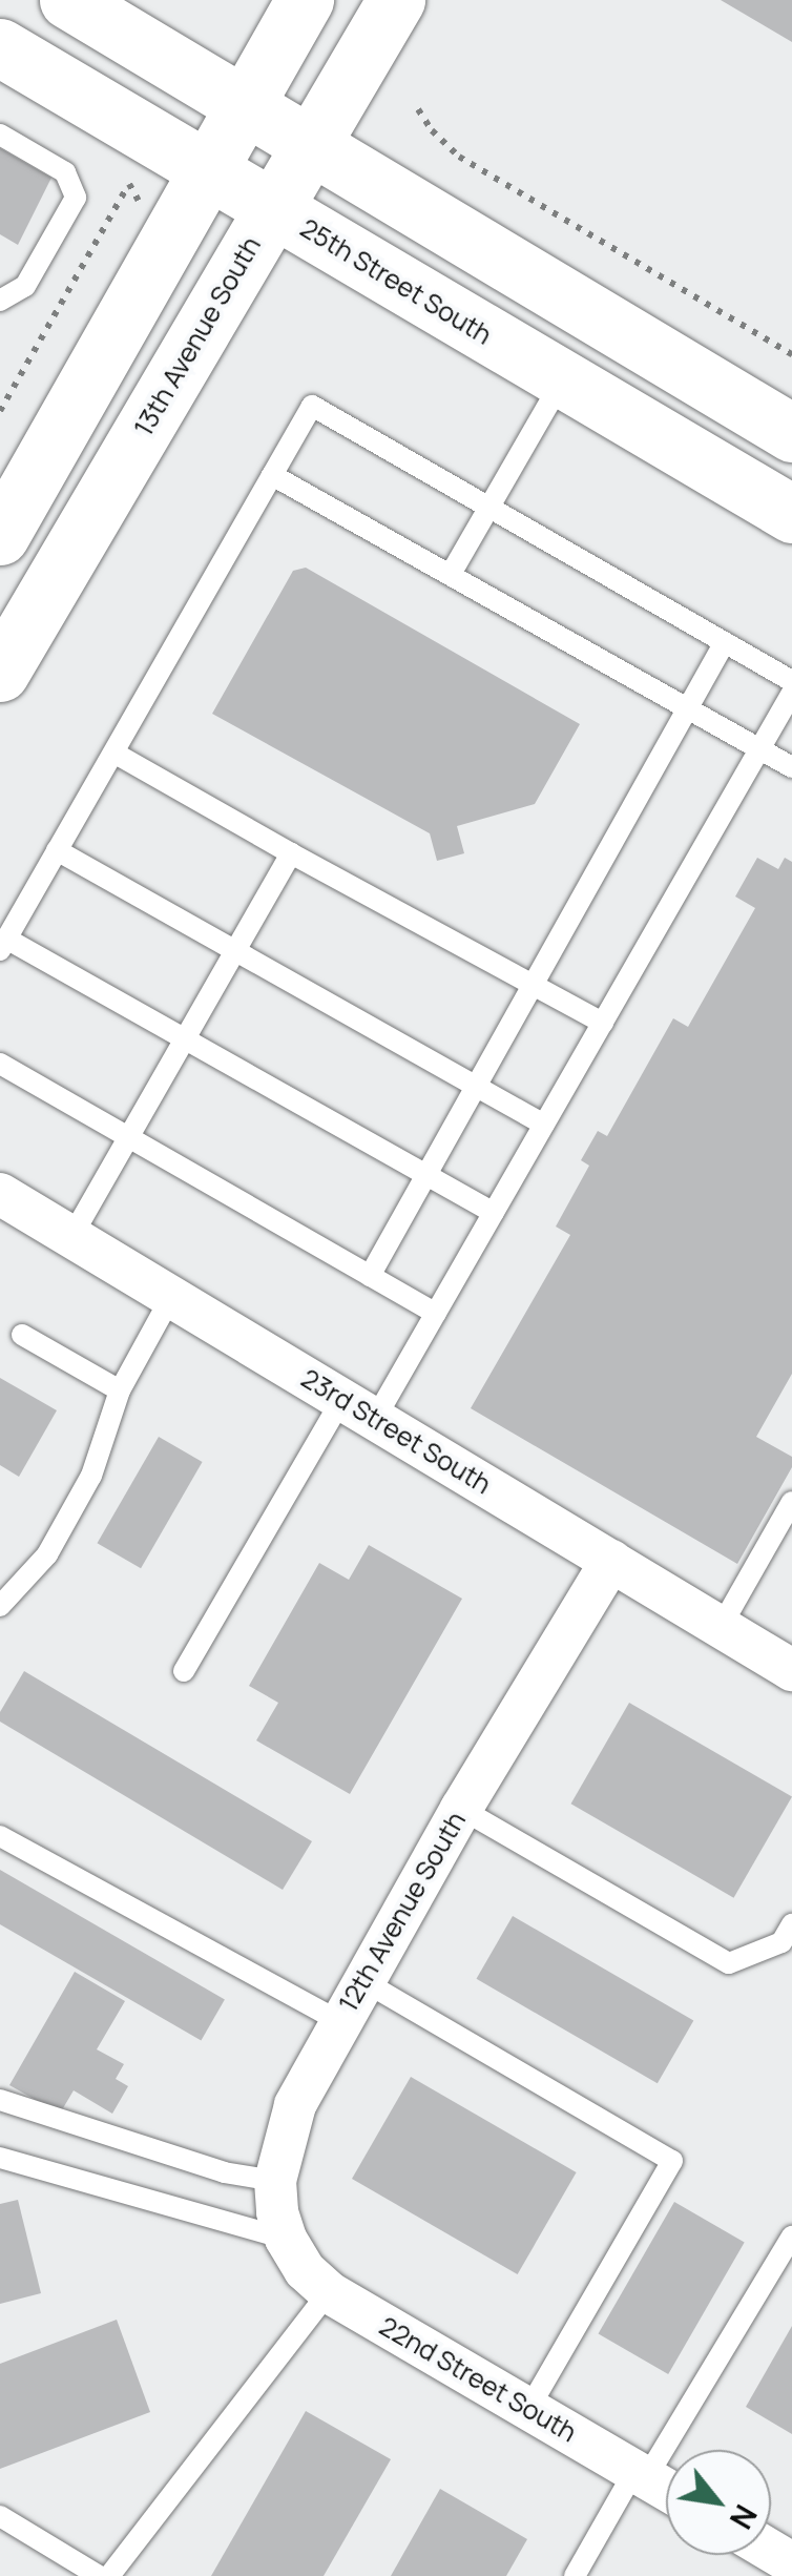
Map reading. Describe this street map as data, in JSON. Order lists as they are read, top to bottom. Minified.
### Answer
{"streets":{"main road":["25th Street South","13th Avenue South"],"street":["23rd Street South","12th Avenue South","22nd Street South"]},"crossings":[["25th Street South","13th Avenue South"],["23rd Street South","12th Avenue South"],["12th Avenue South","22nd Street South"]],"north":"bottom right"}
